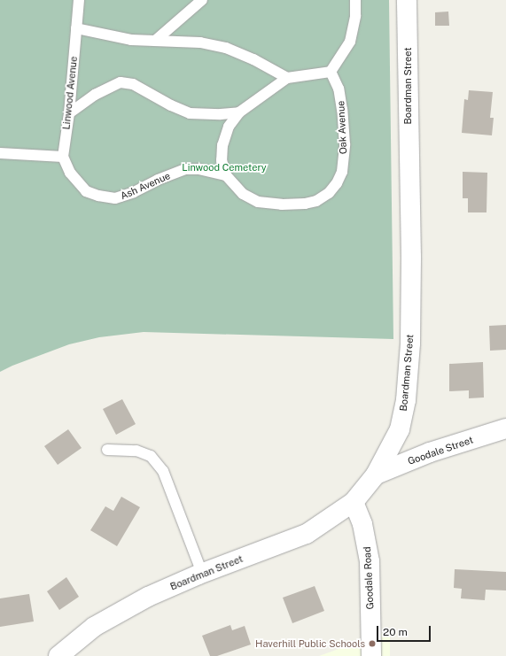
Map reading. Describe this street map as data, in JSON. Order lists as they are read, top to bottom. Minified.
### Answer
{"streets":{"street":["Boardman Street","Goodale Street","Goodale Road"],"lane":["Linwood Avenue","Oak Avenue","Ash Avenue"]},"crossings":[["Boardman Street","Goodale Street"],["Boardman Street","Goodale Road"],["Linwood Avenue","Ash Avenue"],["Oak Avenue","Ash Avenue"]],"parks":["Linwood Cemetery"],"places":["Haverhill Public Schools"],"scale_bar":"20 m"}
